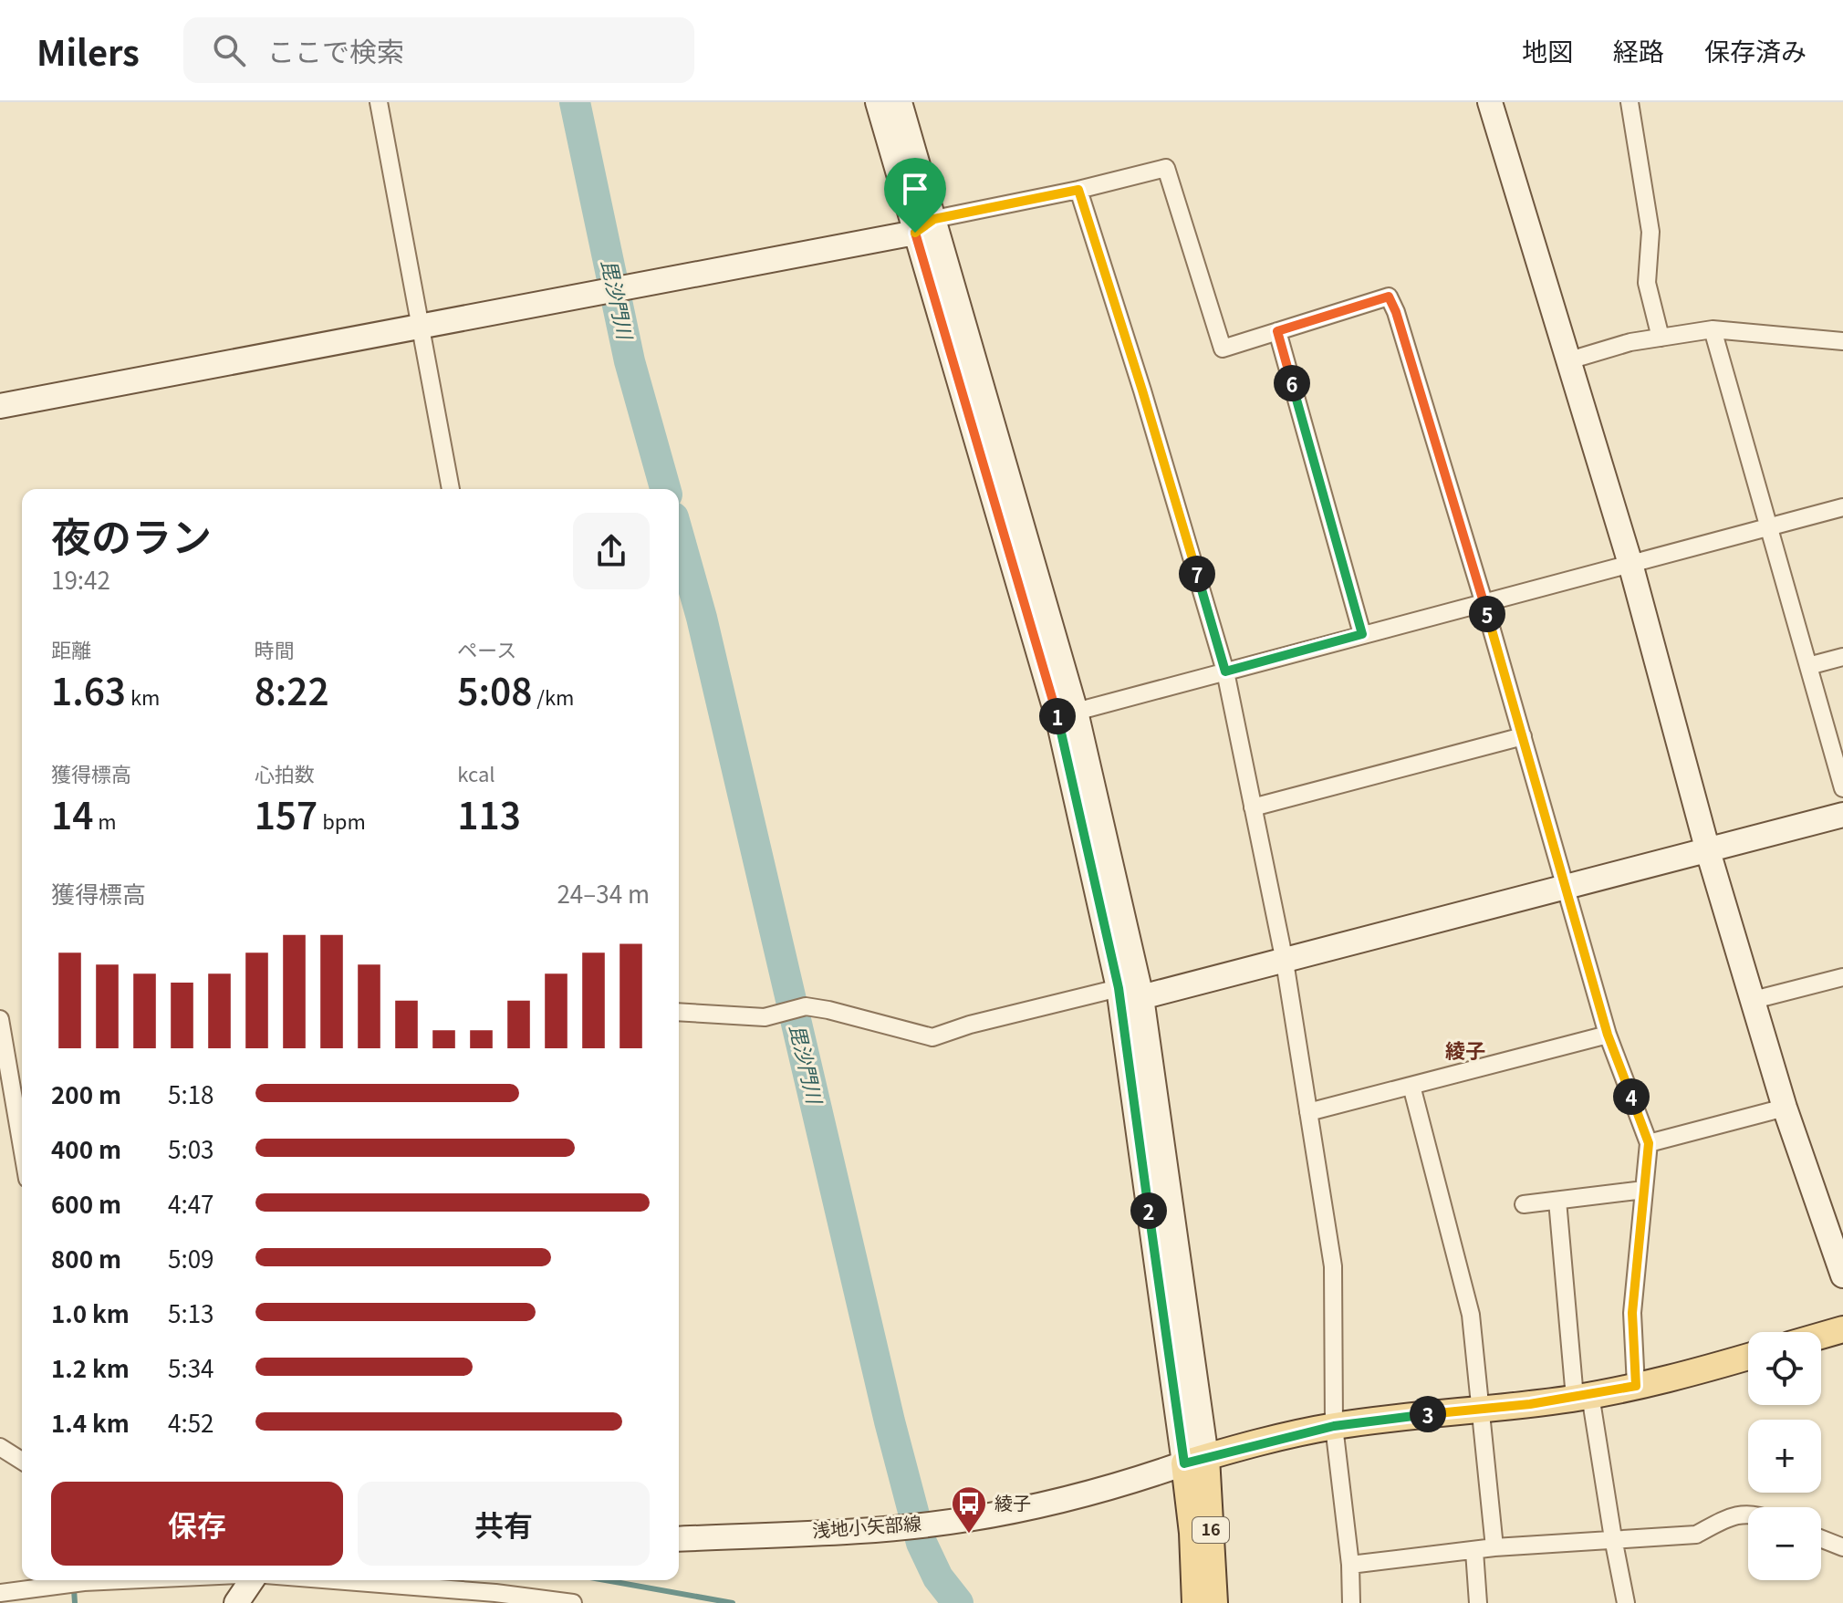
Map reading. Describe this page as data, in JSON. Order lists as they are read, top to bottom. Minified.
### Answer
{"streets":{"main road":["16"],"street":["浅地小矢部線"]},"crossings":[["浅地小矢部線","16"]],"districts":["綾子"],"water":["毘沙門川"],"places":{"bus stop":["綾子"]},"page":{"header":"Milers","search":"ここで検索","nav":["地図","経路","保存済み"],"pins":["6","7","5","1","4","2","3"],"heading":["夜のラン","19:42"],"stats":[["距離","1.63 km"],["時間","8:22"],["ペース","5:08 /km"],["獲得標高","14 m"],["心拍数","157 bpm"],["kcal","113"]],"chart":["獲得標高","24–34 m"],"list":[{"name":"200 m","note":"5:18"},{"name":"400 m","note":"5:03"},{"name":"600 m","note":"4:47"},{"name":"800 m","note":"5:09"},{"name":"1.0 km","note":"5:13"},{"name":"1.2 km","note":"5:34"},{"name":"1.4 km","note":"4:52"}],"map_buttons":["+","−"],"buttons":["保存","共有"]}}
